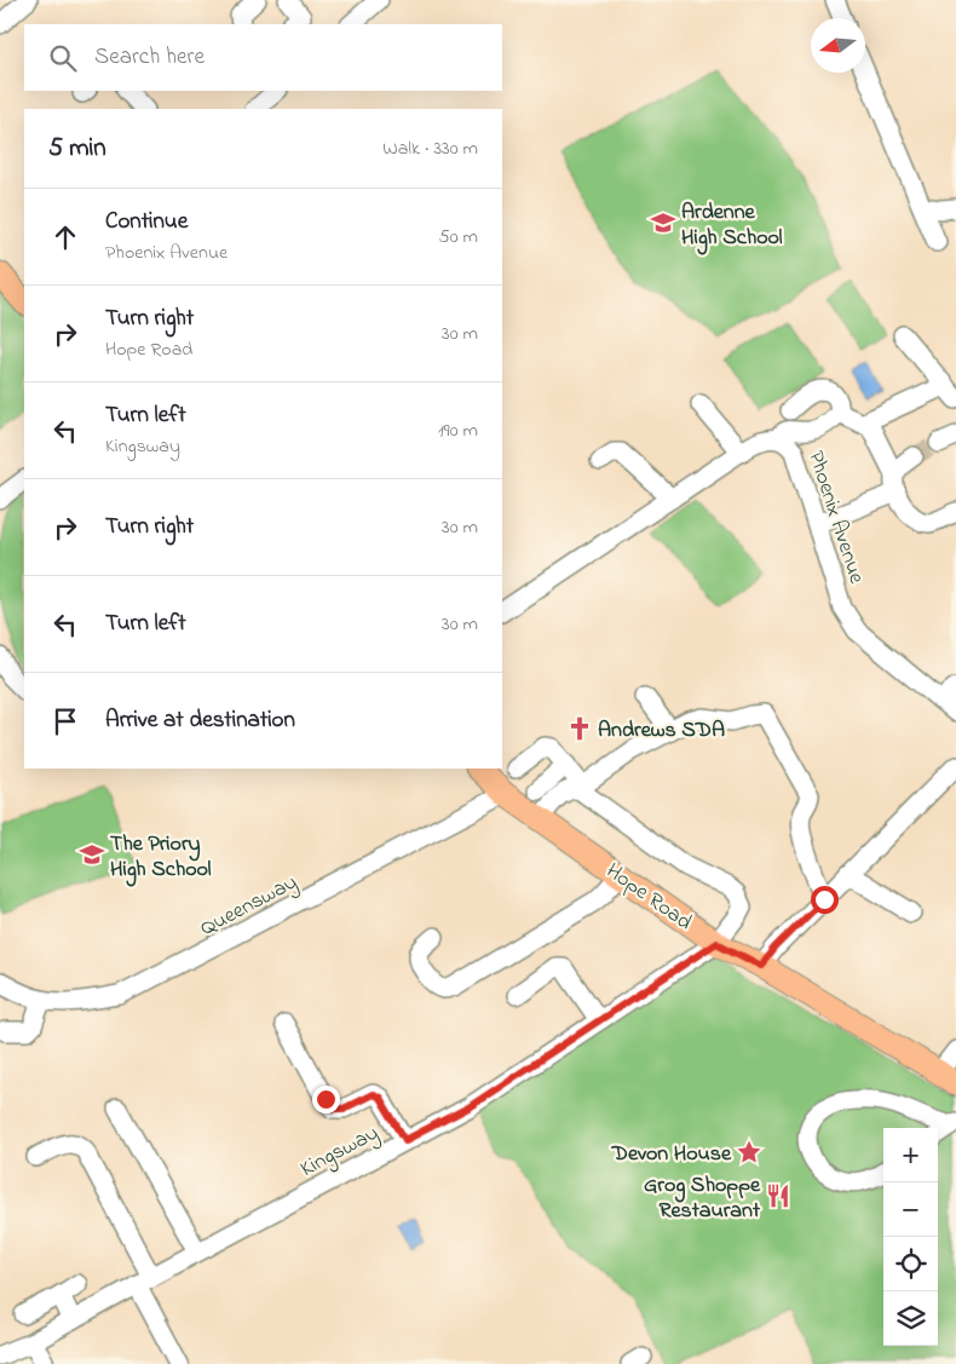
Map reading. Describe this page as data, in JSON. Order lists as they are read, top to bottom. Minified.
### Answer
{"streets":{"main road":["Hope Road"],"street":["Phoenix Avenue","Queensway","Kingsway"]},"crossings":[["Hope Road","Queensway"],["Hope Road","Kingsway"]],"places":{"school or university":["Ardenne High School","The Priory High School"],"church":["Andrews SDA"],"place":["Devon House"],"restaurant":["Grog Shoppe Restaurant"]},"north":"left","page":{"search":"Search here","heading":["5 min","Walk · 330 m"],"list":[["Continue","Phoenix Avenue","50 m"],["Turn right","Hope Road","30 m"],["Turn left","Kingsway","190 m"],["Turn right","30 m"],["Turn left","30 m"],"Arrive at destination"],"map_buttons":["+","−"]}}
